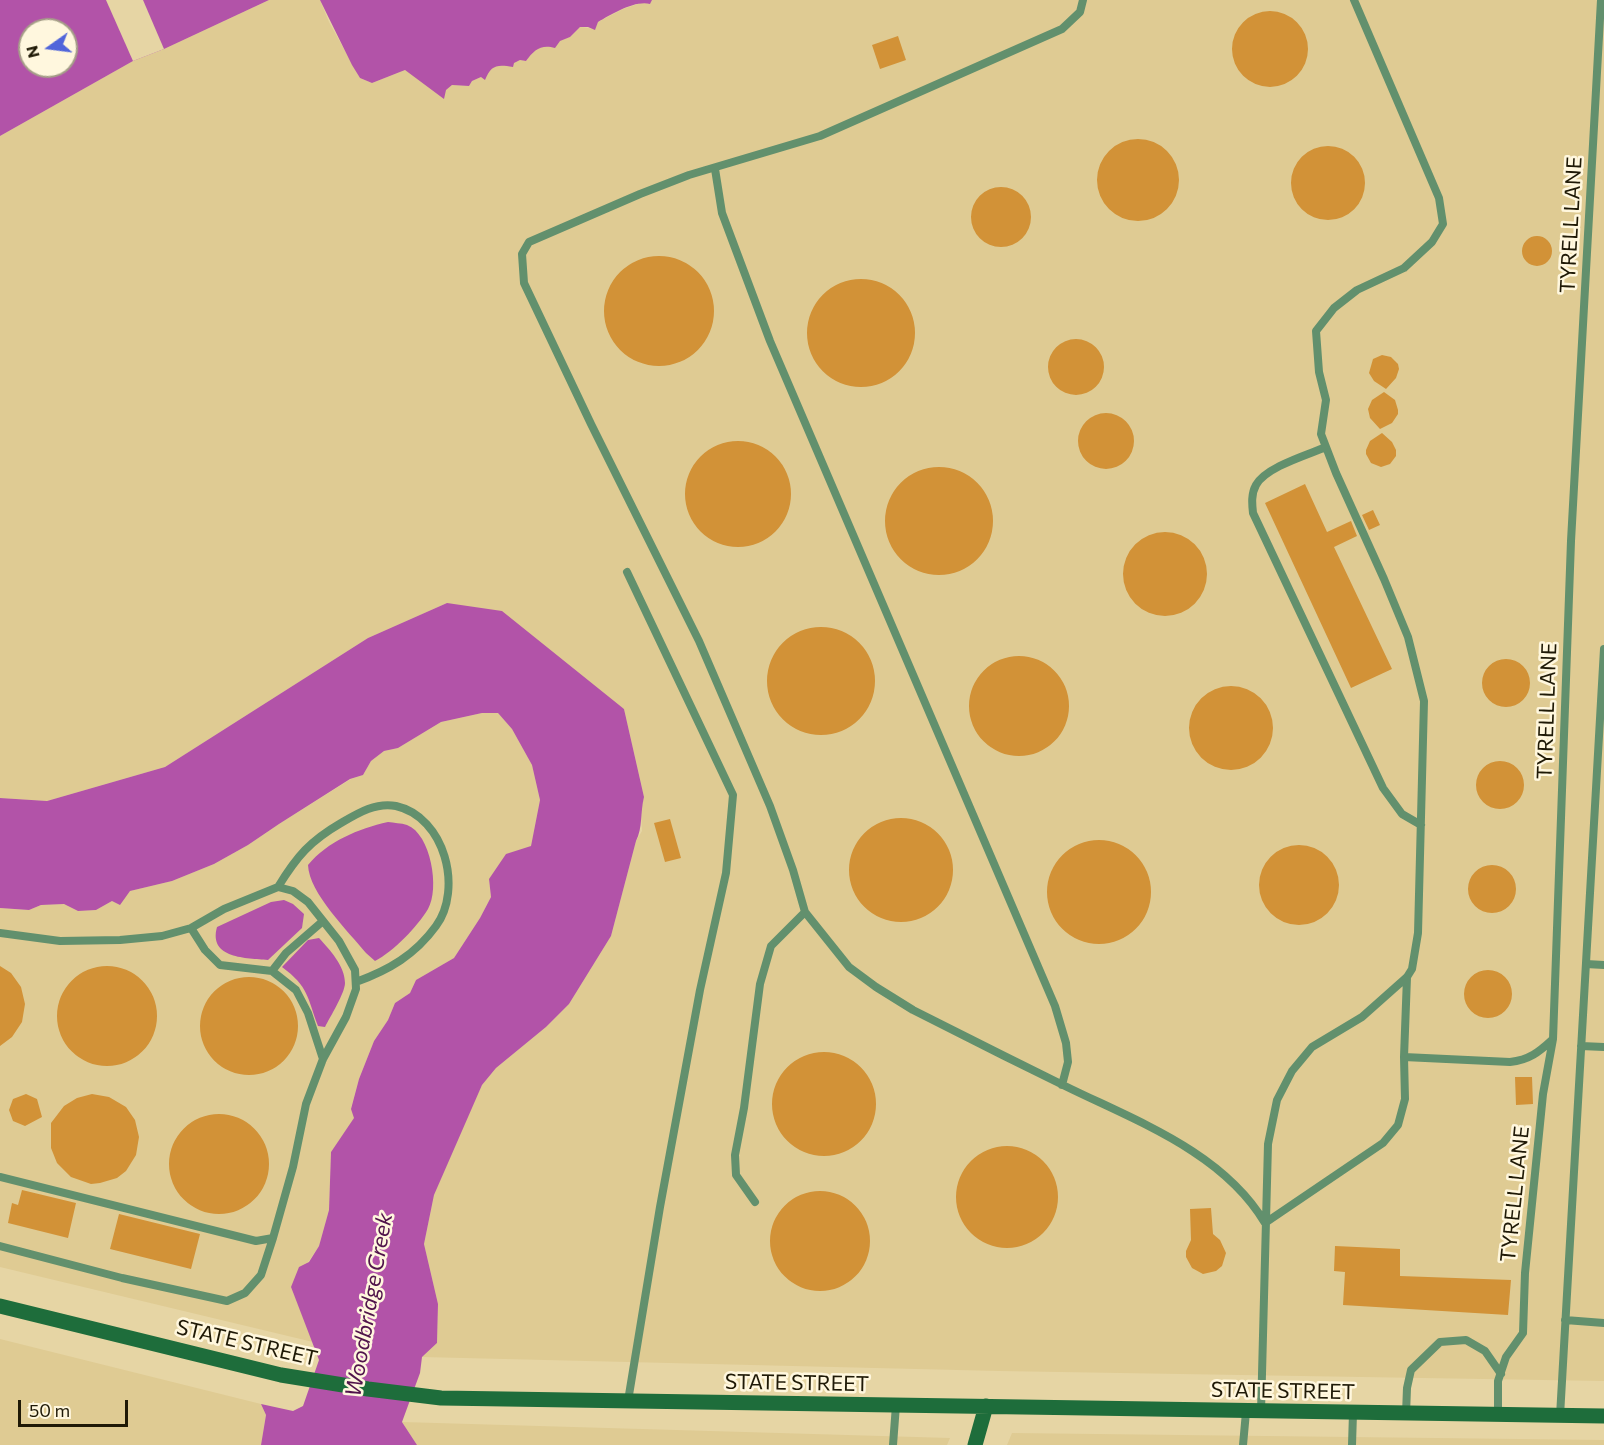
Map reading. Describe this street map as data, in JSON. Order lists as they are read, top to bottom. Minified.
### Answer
{"streets":{"street":["STATE STREET"],"lane":["TYRELL LANE"]},"crossings":[["TYRELL LANE","STATE STREET"]],"water":["Woodbridge Creek"],"scale_bar":"50 m","north":"left"}
